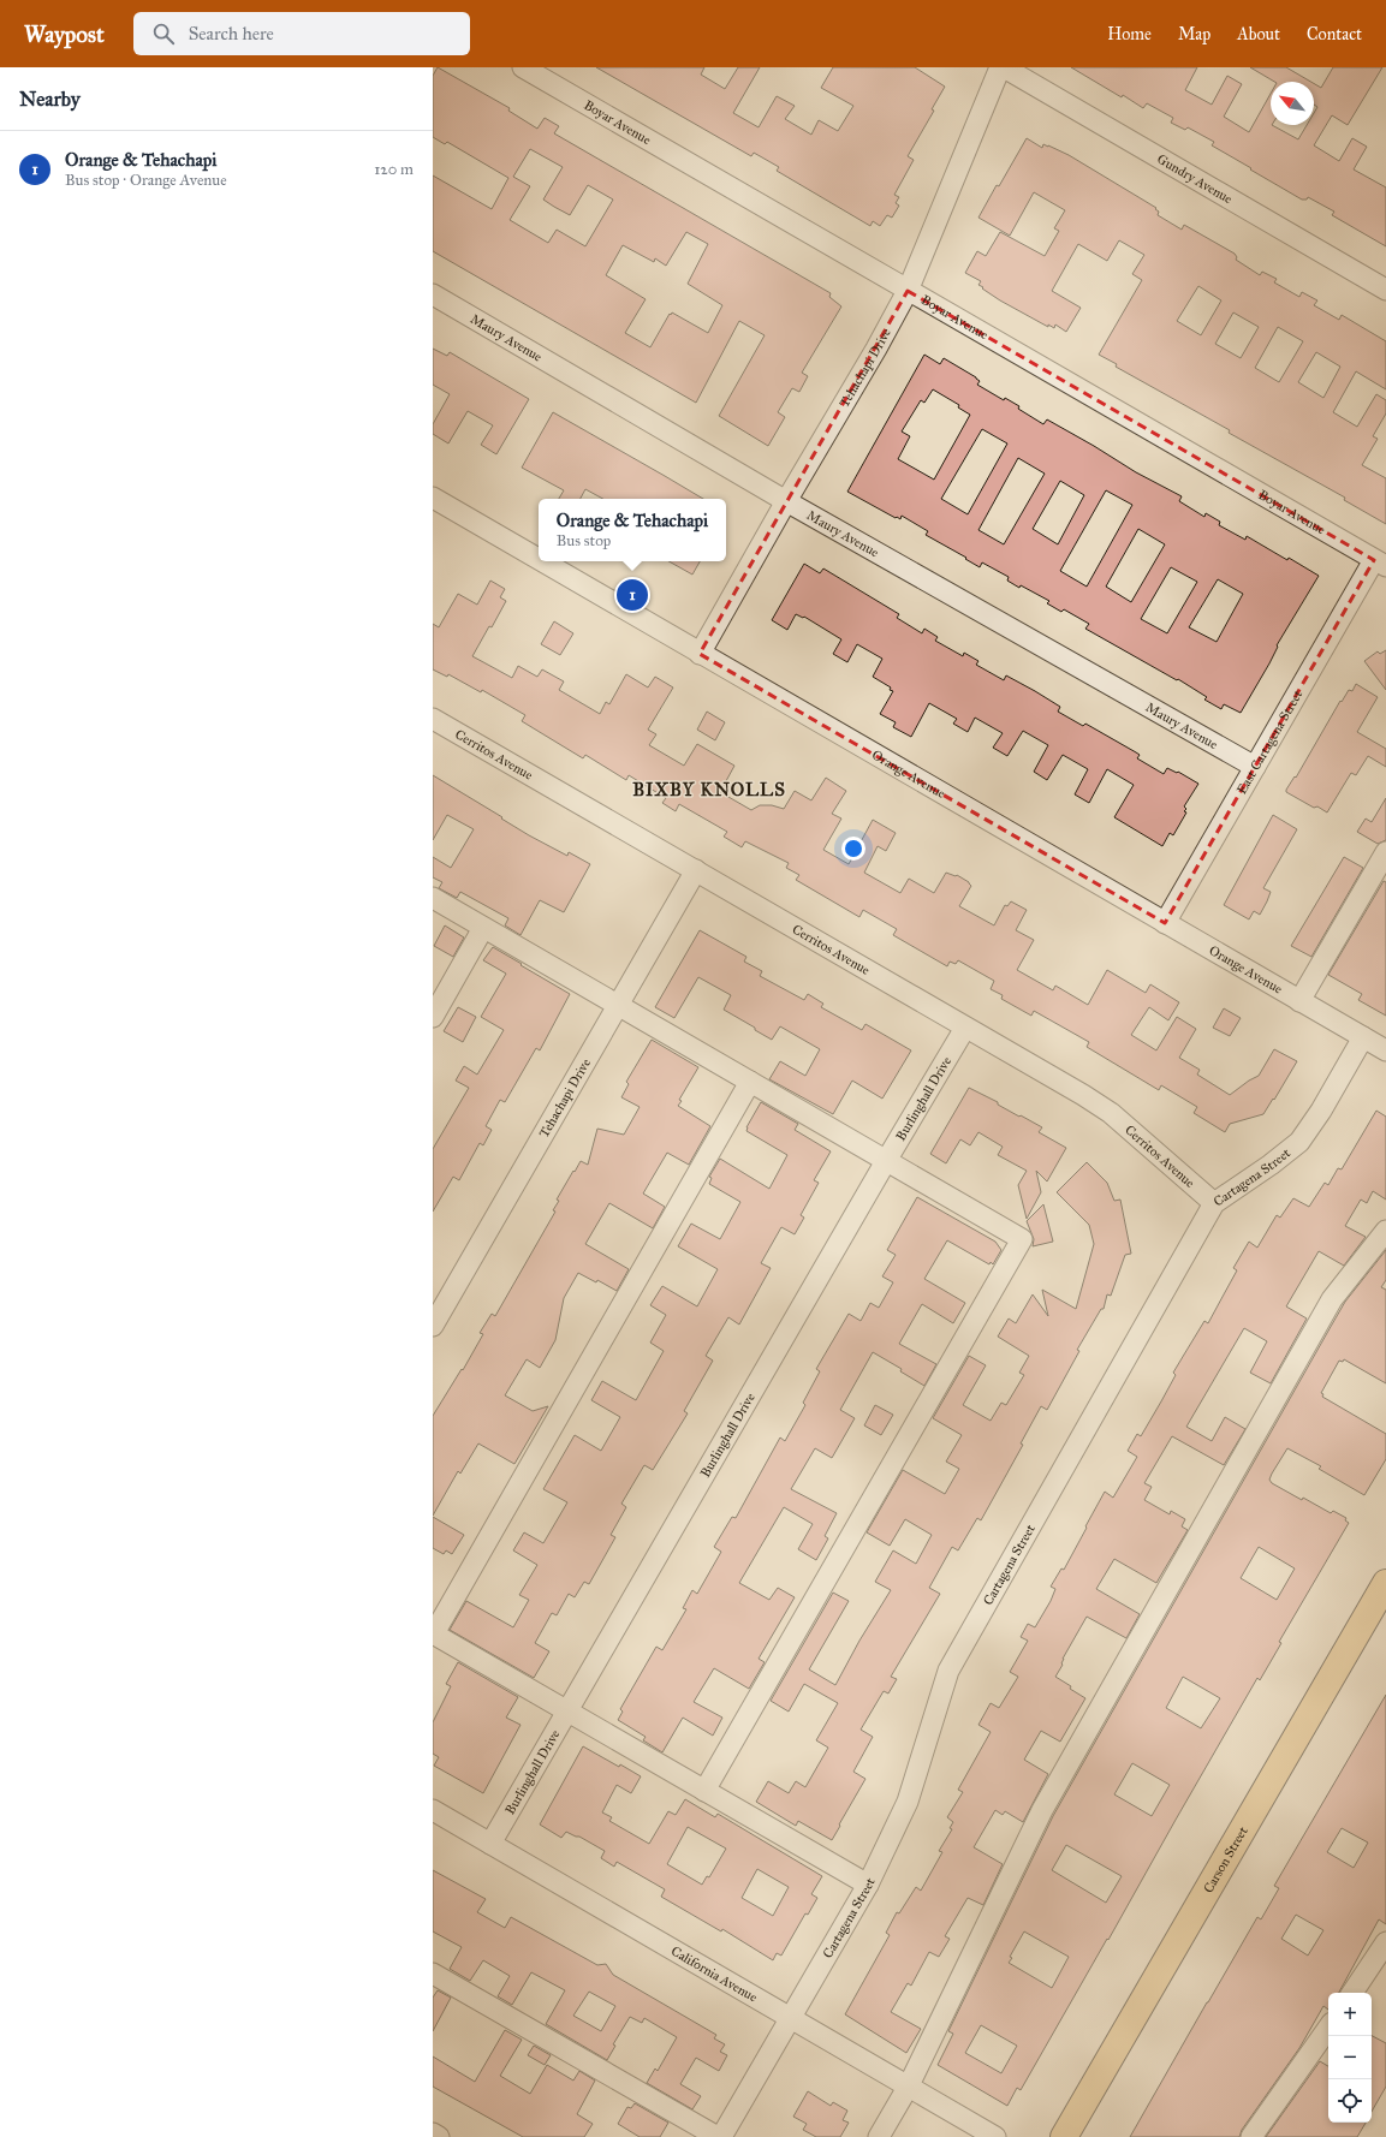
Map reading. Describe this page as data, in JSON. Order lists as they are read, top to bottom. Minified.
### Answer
{"streets":{"main road":["Carson Street"],"street":["Boyar Avenue","Gundry Avenue","Maury Avenue","Tehachapi Drive","East Cartagena Street","Cerritos Avenue","Orange Avenue","Burlinghall Drive","Cartagena Street","California Avenue"]},"crossings":[["Boyar Avenue","Tehachapi Drive"],["Boyar Avenue","East Cartagena Street"],["Gundry Avenue","Tehachapi Drive"],["Maury Avenue","Tehachapi Drive"],["Maury Avenue","East Cartagena Street"],["Tehachapi Drive","Cerritos Avenue"],["Tehachapi Drive","Orange Avenue"],["East Cartagena Street","Orange Avenue"],["Cerritos Avenue","Burlinghall Drive"],["Cerritos Avenue","Cartagena Street"],["Orange Avenue","Cartagena Street"],["Burlinghall Drive","California Avenue"],["Cartagena Street","California Avenue"]],"districts":["BIXBY KNOLLS"],"north":"top left","page":{"header":"Waypost","search":"Search here","nav":["Home","Map","About","Contact"],"heading":"Nearby","list":[{"mark":"1","name":"Orange & Tehachapi","note":"Bus stop · Orange Avenue","value":"120 m"}],"popup":["Orange & Tehachapi","Bus stop"],"pins":"1","map_buttons":["+","−"]}}
